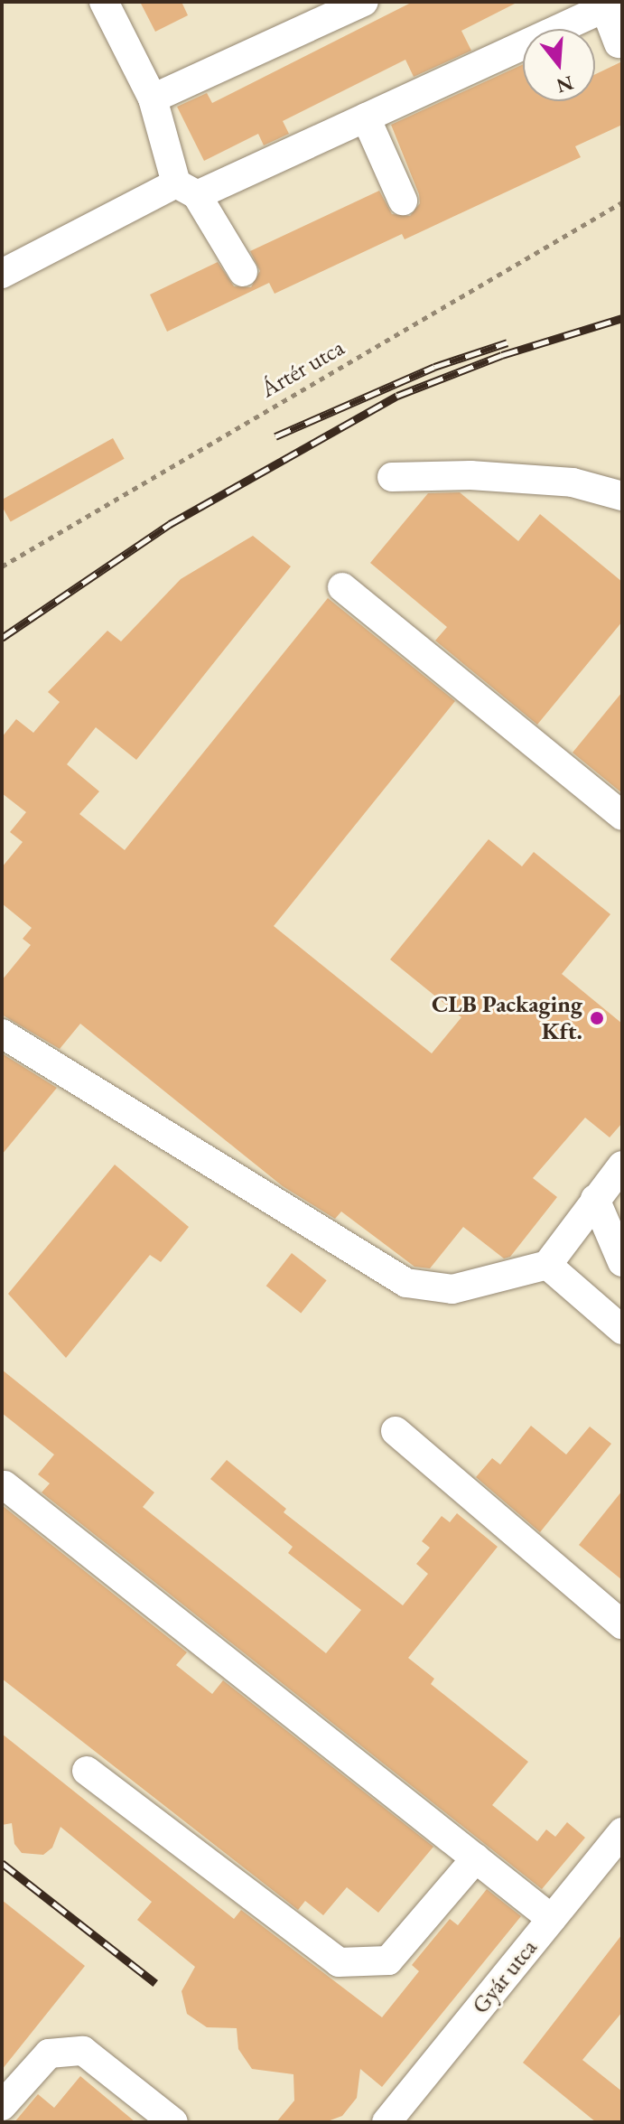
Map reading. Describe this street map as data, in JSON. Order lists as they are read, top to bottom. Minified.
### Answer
{"streets":{"street":["Gyár utca"],"path":["Ártér utca"]},"places":["CLB Packaging Kft."],"north":"bottom"}
